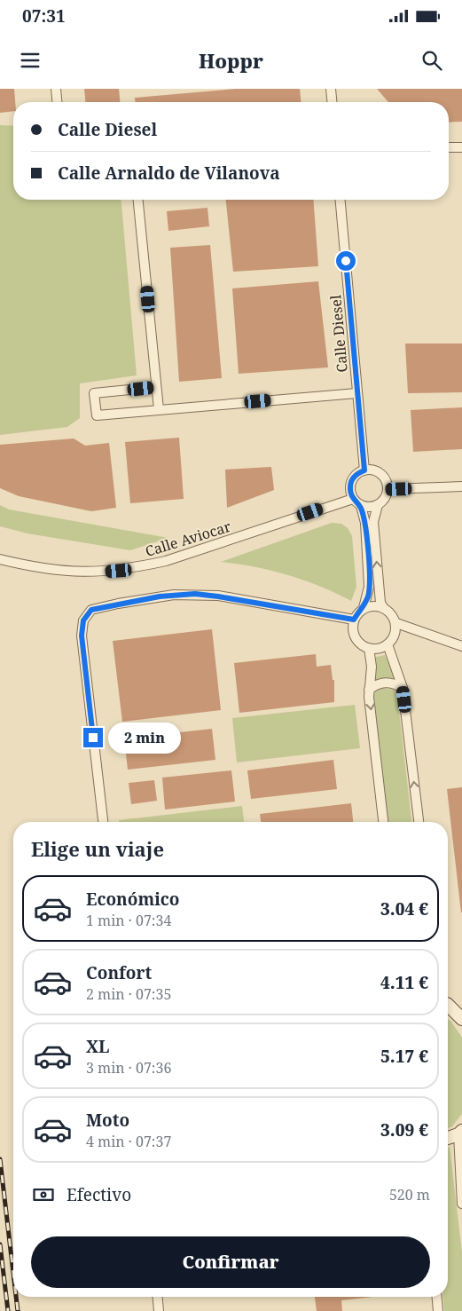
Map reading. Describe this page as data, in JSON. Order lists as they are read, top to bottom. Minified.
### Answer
{"streets":{"street":["Calle Diesel","Calle Aviocar"]},"crossings":[["Calle Diesel","Calle Aviocar"]],"page":{"status":"07:31","header":"Hoppr","banner":["Calle Diesel","Calle Arnaldo de Vilanova"],"bubble":"2 min","heading":"Elige un viaje","list":[{"name":"Económico","note":"1 min · 07:34","value":"3.04 €"},{"name":"Confort","note":"2 min · 07:35","value":"4.11 €"},{"name":"XL","note":"3 min · 07:36","value":"5.17 €"},{"name":"Moto","note":"4 min · 07:37","value":"3.09 €"}],"pay":["Efectivo","520 m"],"buttons":"Confirmar"}}
